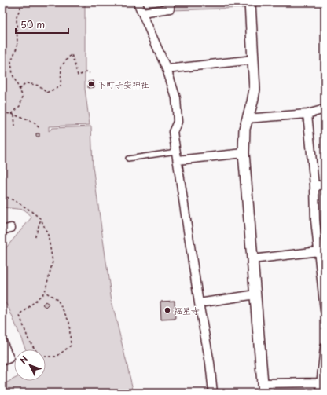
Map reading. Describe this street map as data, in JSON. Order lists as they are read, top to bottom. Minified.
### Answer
{"places":["下町子安神社","福星寺"],"scale_bar":"50 m","north":"top left"}
